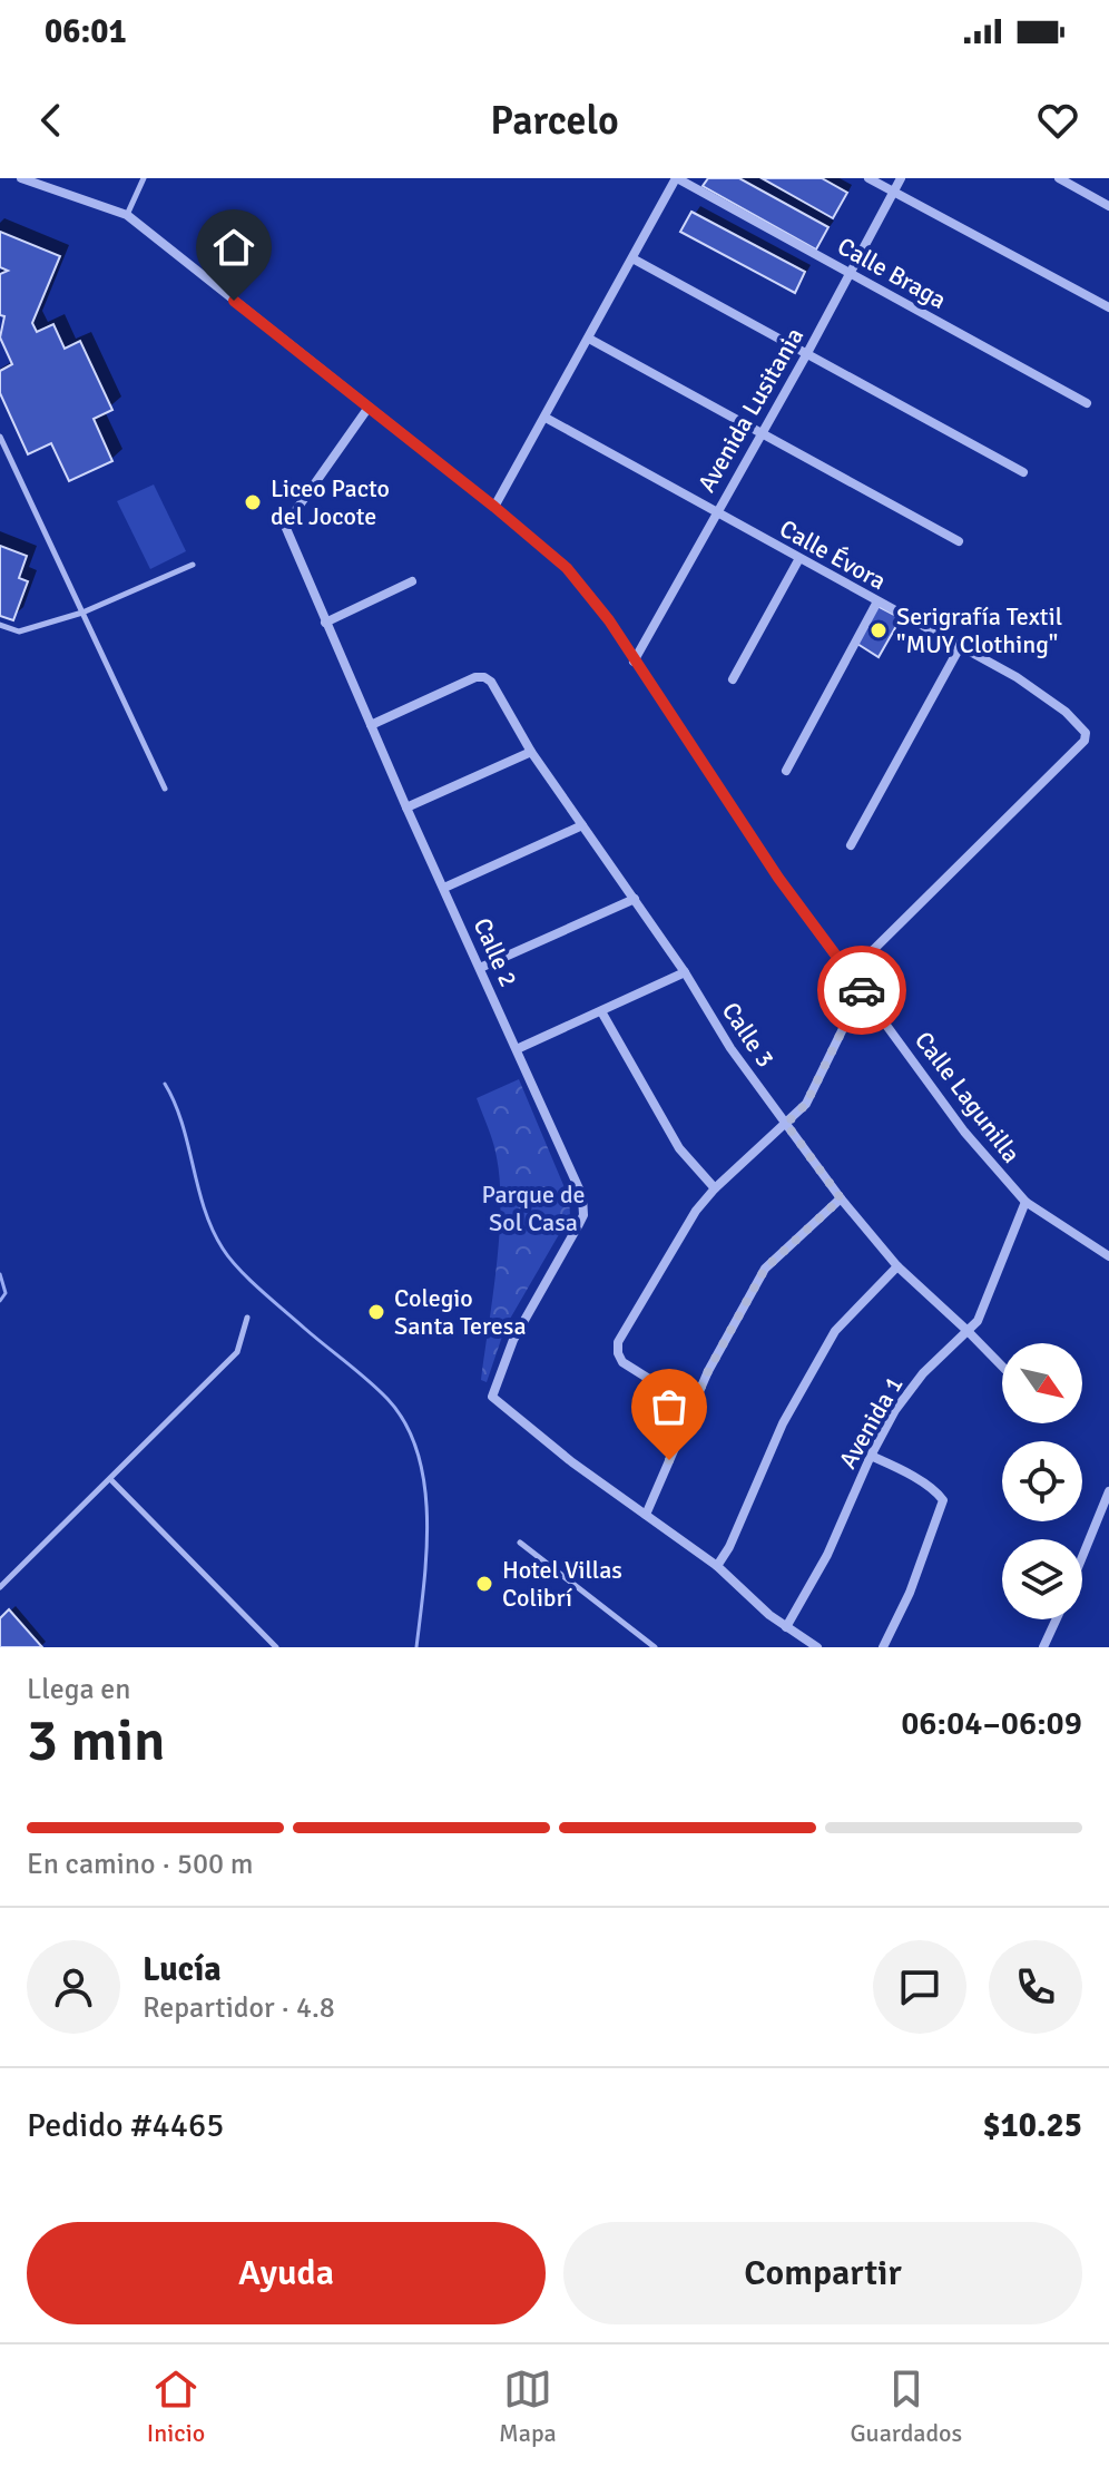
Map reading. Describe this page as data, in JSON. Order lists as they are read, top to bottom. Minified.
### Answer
{"streets":{"street":["Calle Braga","Avenida Lusitania","Calle Évora","Calle 2","Calle 3","Calle Lagunilla","Avenida 1"]},"crossings":[["Calle Braga","Avenida Lusitania"],["Avenida Lusitania","Calle Évora"],["Avenida Lusitania","Calle Lagunilla"],["Calle Évora","Calle Lagunilla"],["Calle 2","Calle 3"],["Calle 2","Calle Lagunilla"],["Calle 3","Avenida 1"],["Calle Lagunilla","Avenida 1"]],"parks":["Parque de Sol Casa"],"places":["Liceo Pacto del Jocote","Serigrafía Textil \"MUY Clothing\"","Colegio Santa Teresa","Hotel Villas Colibrí"],"north":"bottom right","page":{"status":"06:01","header":"Parcelo","heading":["3 min","Llega en","06:04–06:09"],"panel":["Lucía","Repartidor · 4.8","Pedido #4465","$10.25"],"bar":"En camino · 500 m","buttons":["Ayuda","Compartir"],"tabs":["Inicio","Mapa","Guardados"]}}
